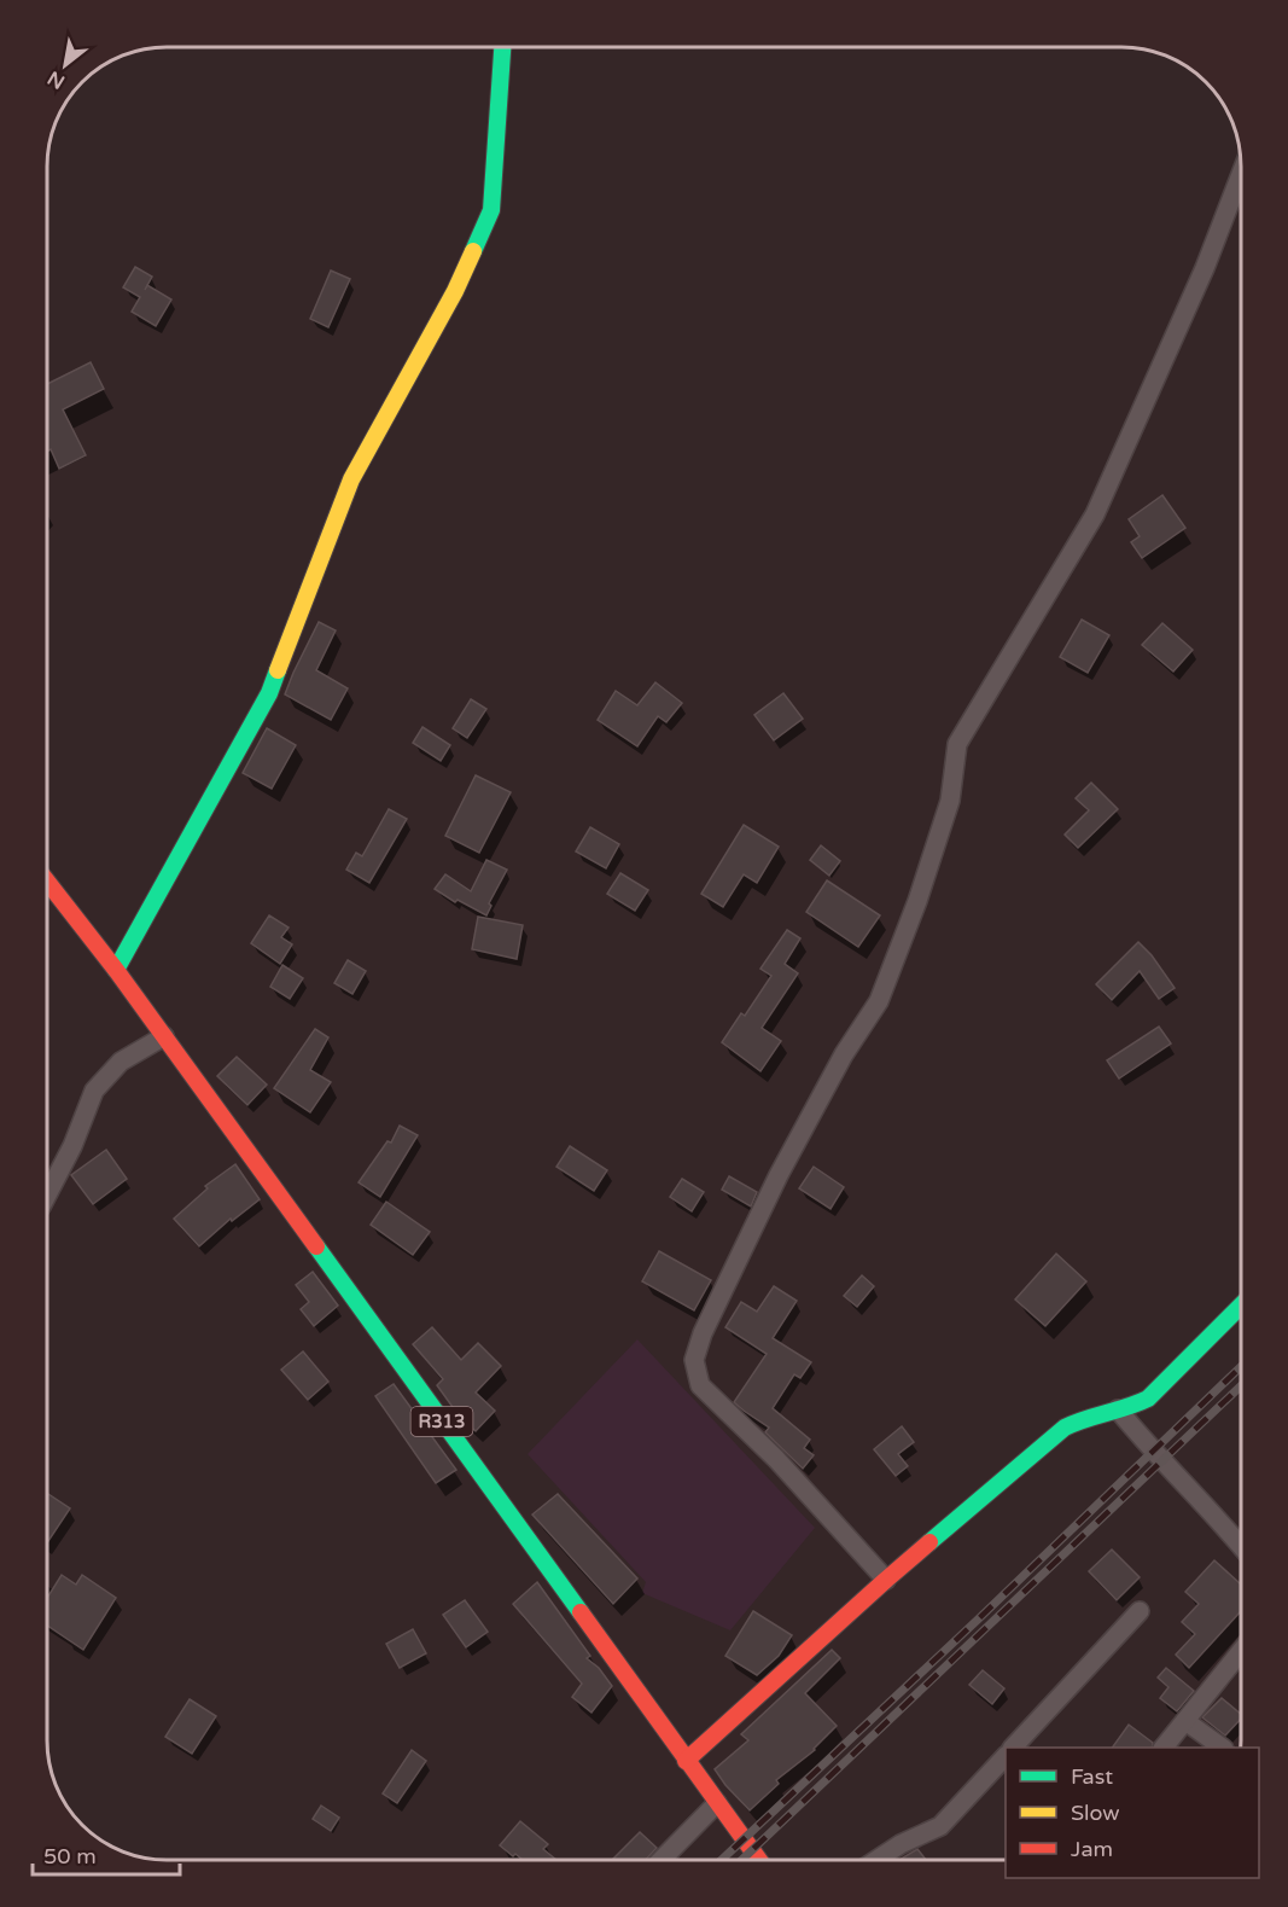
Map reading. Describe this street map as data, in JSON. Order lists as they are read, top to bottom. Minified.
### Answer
{"streets":{"street":["R313"]},"legend":["Fast","Slow","Jam"],"scale_bar":"50 m","north":"bottom left"}
